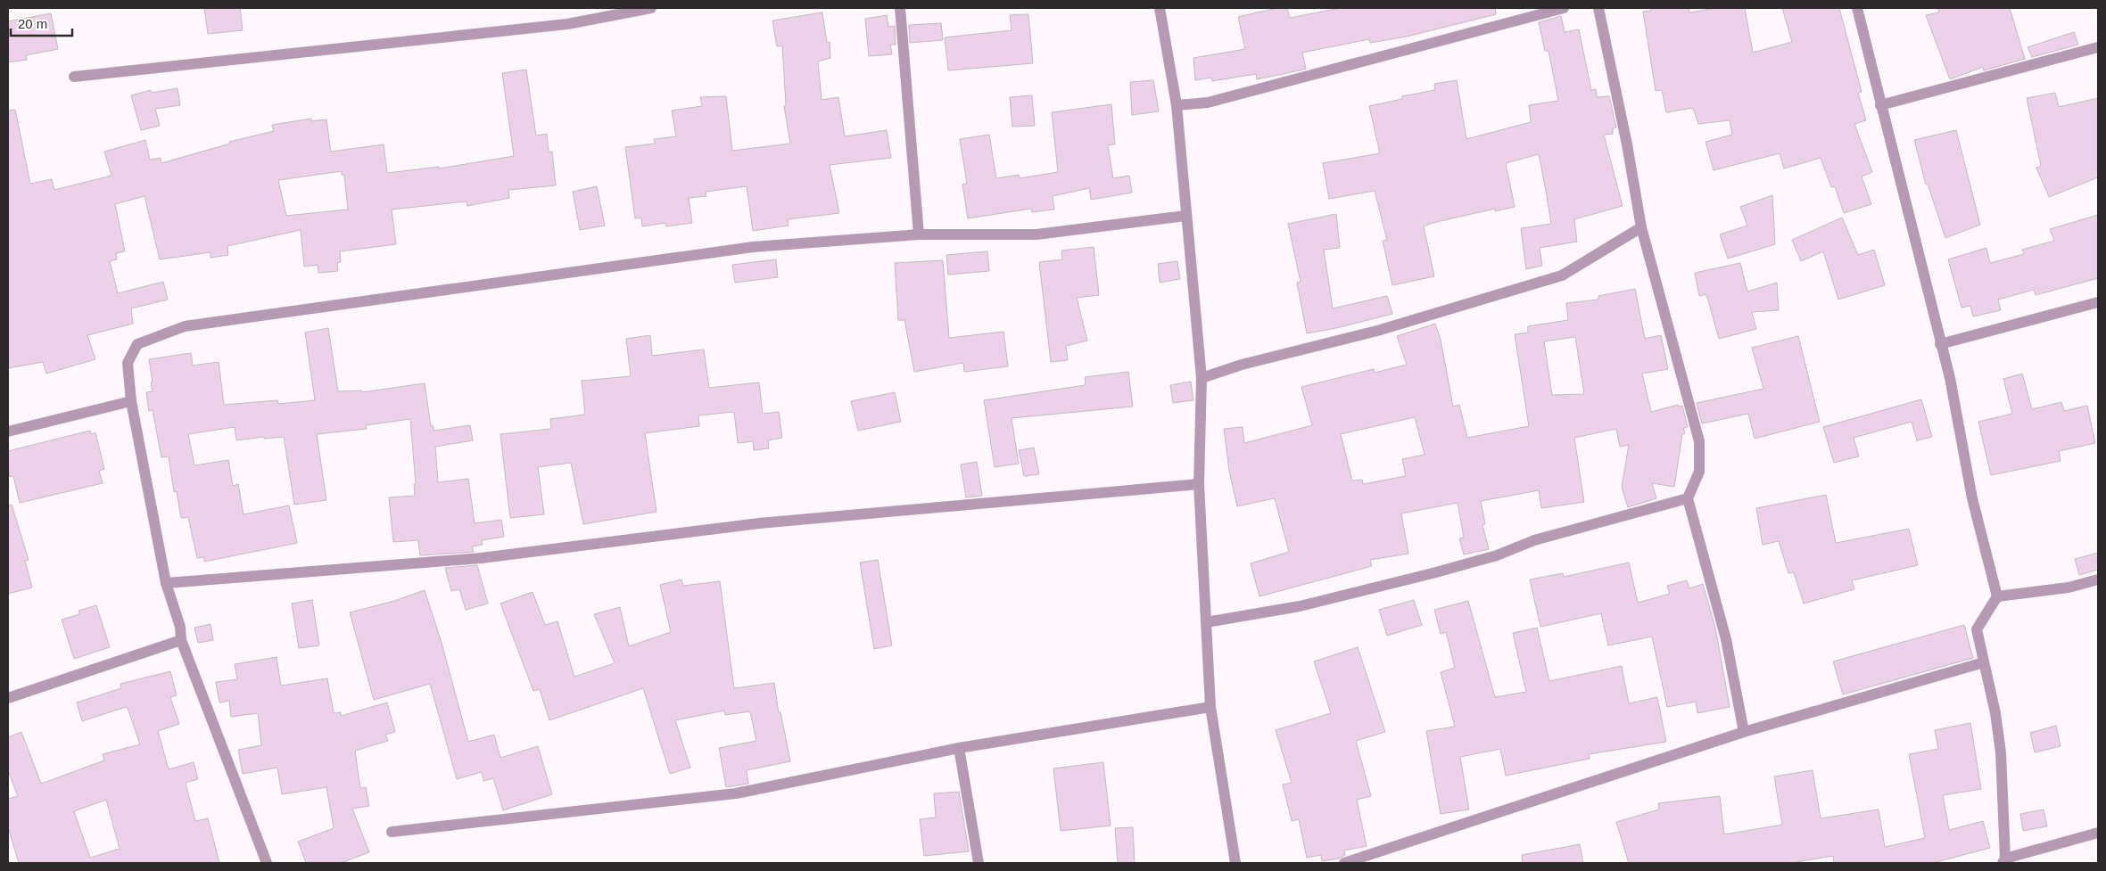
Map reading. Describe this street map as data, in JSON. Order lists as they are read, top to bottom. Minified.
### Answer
{"scale_bar":"20 m"}
